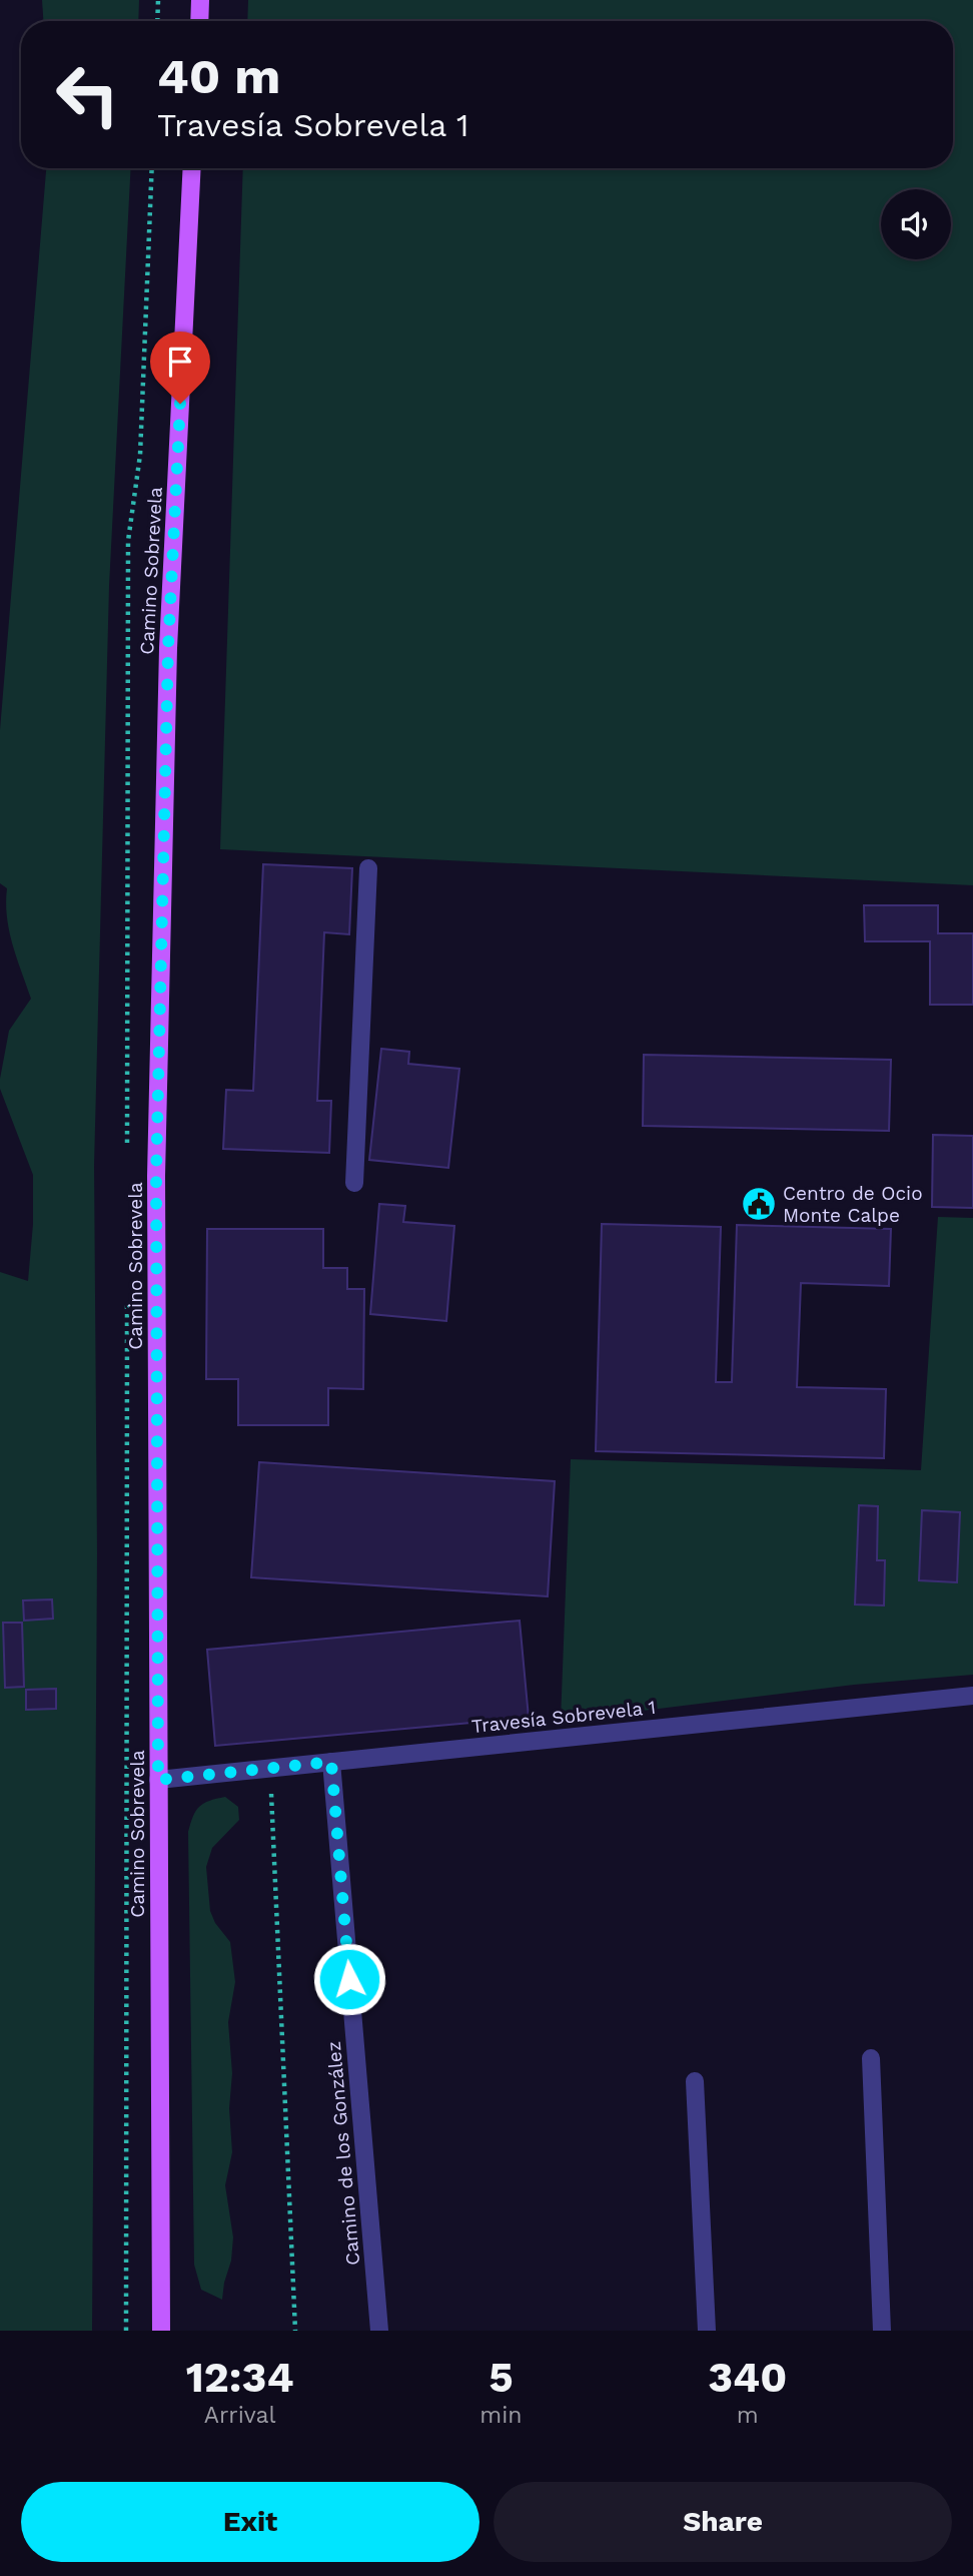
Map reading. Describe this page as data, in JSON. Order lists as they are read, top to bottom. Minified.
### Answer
{"streets":{"main road":["Camino Sobrevela"],"street":["Travesía Sobrevela 1","Camino de los González"]},"crossings":[["Camino Sobrevela","Travesía Sobrevela 1"],["Travesía Sobrevela 1","Camino de los González"]],"places":{"public building":["Centro de Ocio Monte Calpe"]},"page":{"turn":["40 m","Travesía Sobrevela 1"],"eta":["12:34","Arrival","5","min","340","m"],"buttons":["Exit","Share"]}}
